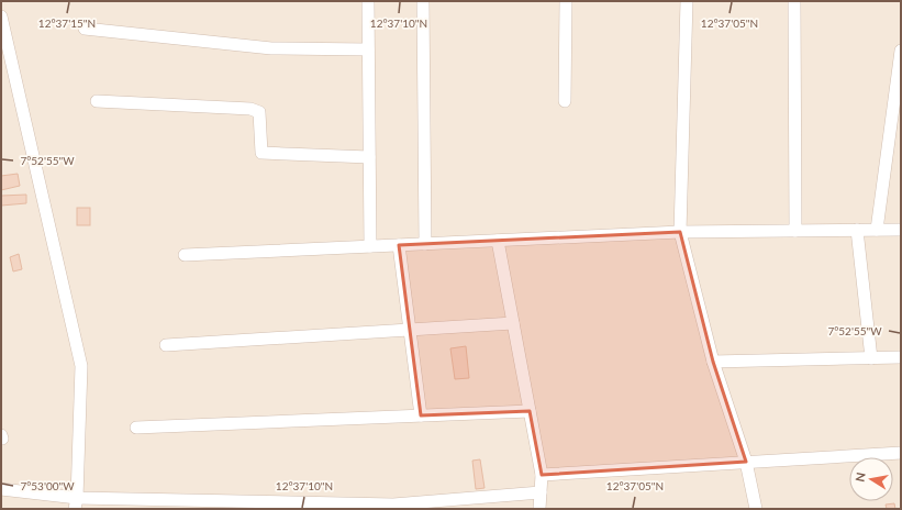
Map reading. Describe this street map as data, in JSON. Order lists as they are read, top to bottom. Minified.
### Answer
{"north":"left","coordinates":["12°37'15\"N","12°37'10\"N","12°37'05\"N","7°52'55\"W","7°53'00\"W"]}
